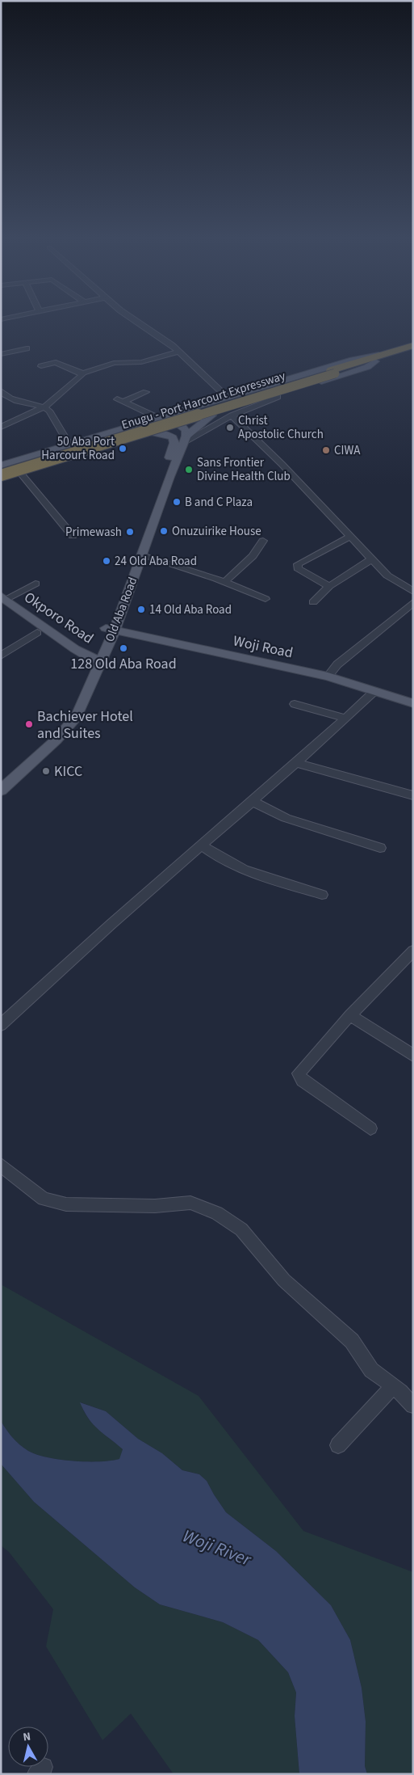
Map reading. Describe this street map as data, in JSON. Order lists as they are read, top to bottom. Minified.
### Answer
{"streets":{"highway":["Enugu - Port Harcourt Expressway"],"main road":["Old Aba Road","Okporo Road","Woji Road"]},"crossings":[["Old Aba Road","Okporo Road"],["Old Aba Road","Woji Road"]],"water":["Woji River"],"places":["Christ Apostolic Church","50 Aba Port Harcourt Road","CIWA","Sans Frontier Divine Health Club","B and C Plaza","Onuzuirike House","Primewash","24 Old Aba Road","14 Old Aba Road","128 Old Aba Road","Bachiever Hotel and Suites","KICC"],"north":"top"}
